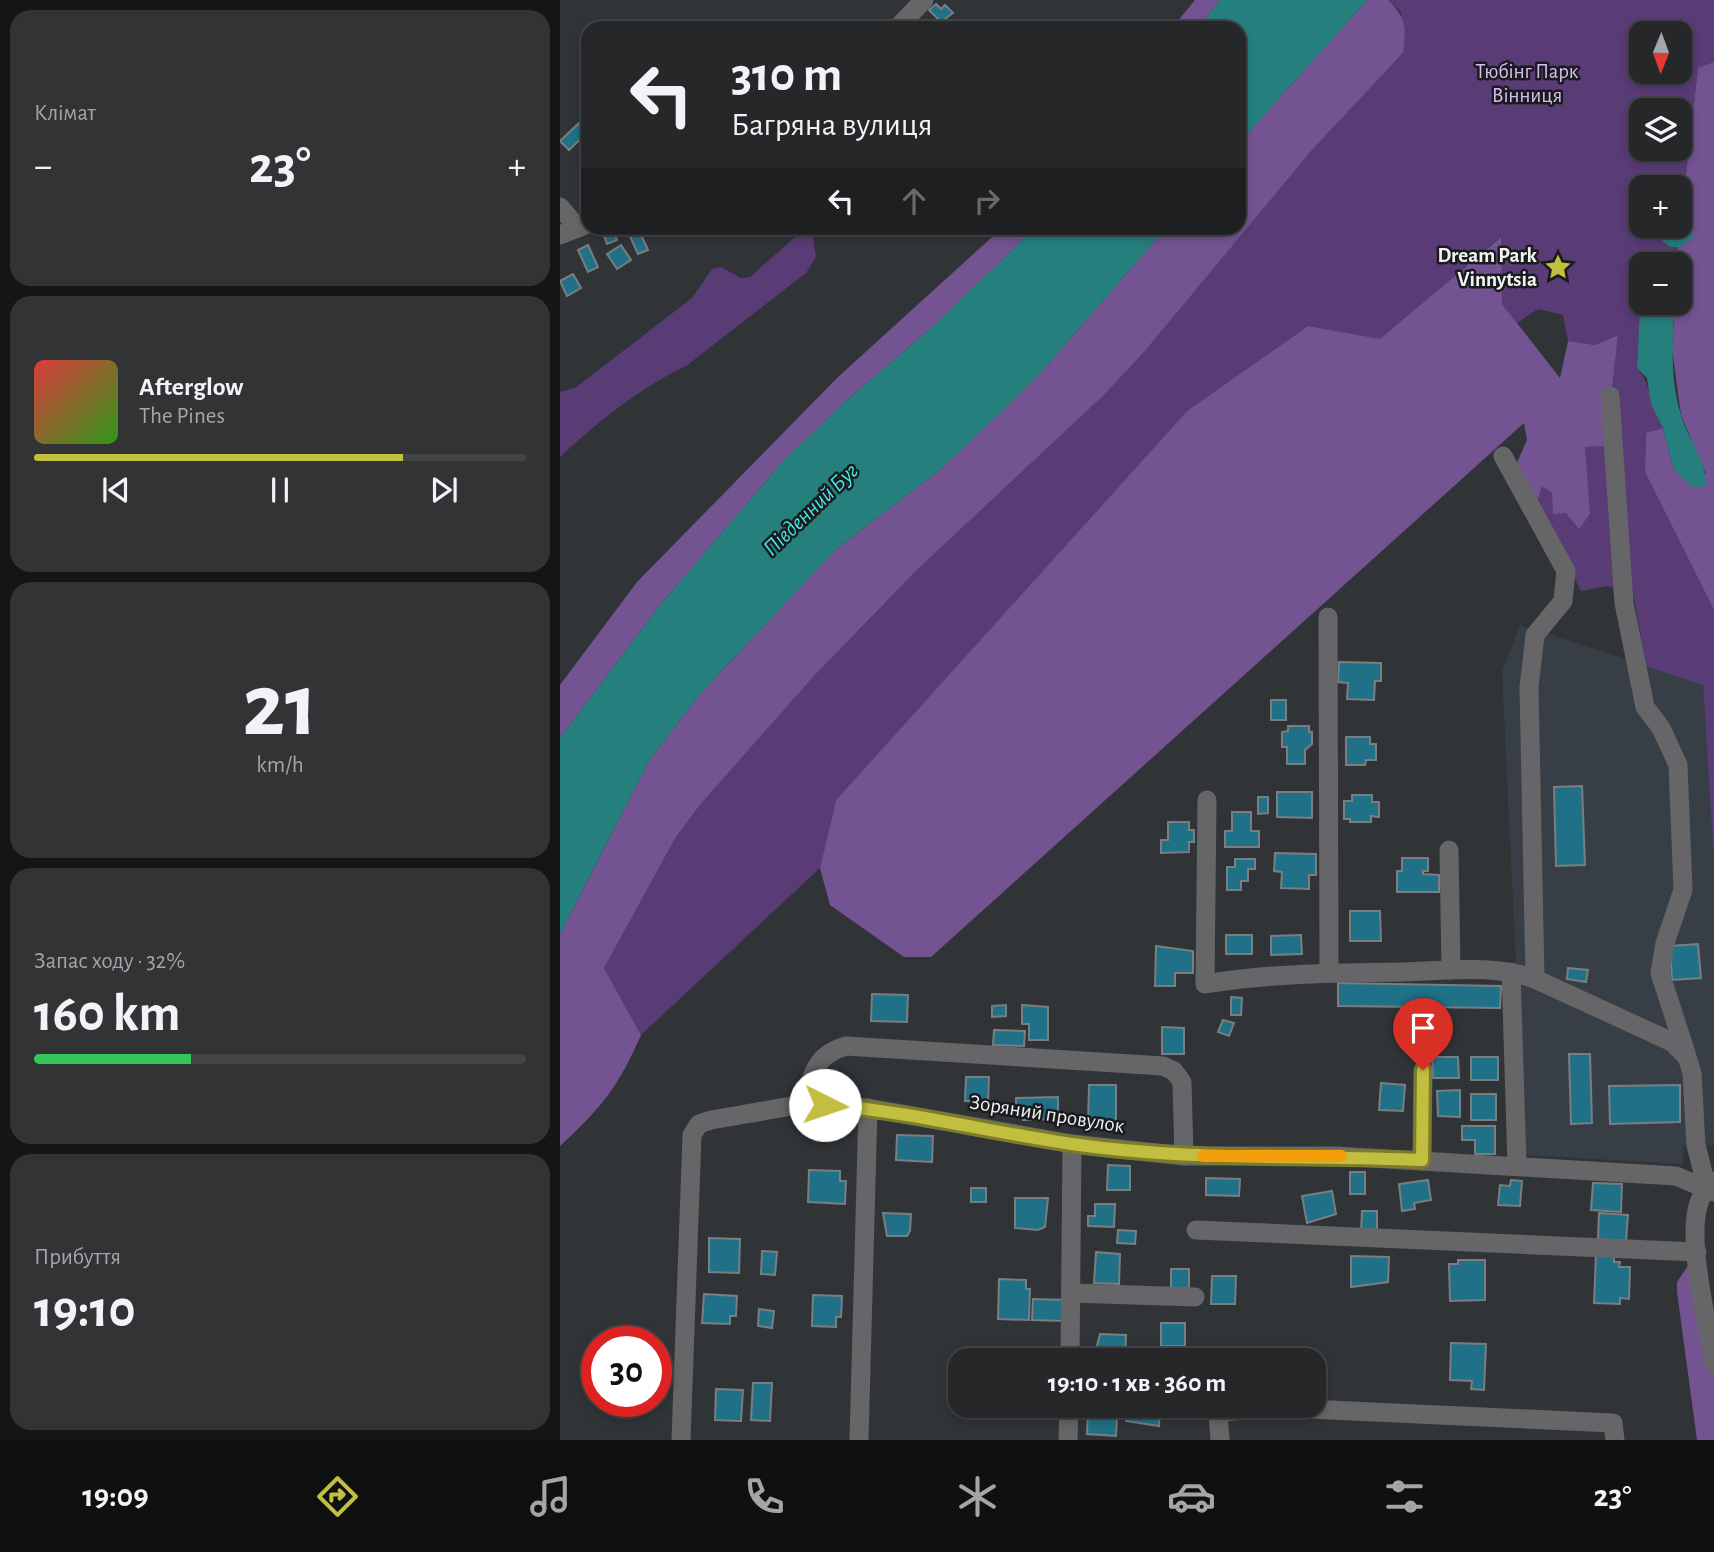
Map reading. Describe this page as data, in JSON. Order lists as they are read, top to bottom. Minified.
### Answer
{"streets":{"street":["Зоряний провулок"]},"water":["Південний Буг"],"parks":["Тюбінг Парк Вінниця"],"places":{"place":["Dream Park Vinnytsia"]},"north":"bottom","page":{"tile":["Клімат",["21","km/h"],["Запас ходу · 32%","160 km"],["Прибуття","19:10"]],"map_buttons":["+","−"],"turn":["310 m","Багряна вулиця"],"heat":["−","23°","+"],"song":["Afterglow","The Pines"],"limit":"30","trip":"19:10 · 1 хв · 360 m","tabs":["19:09","23°"]}}
